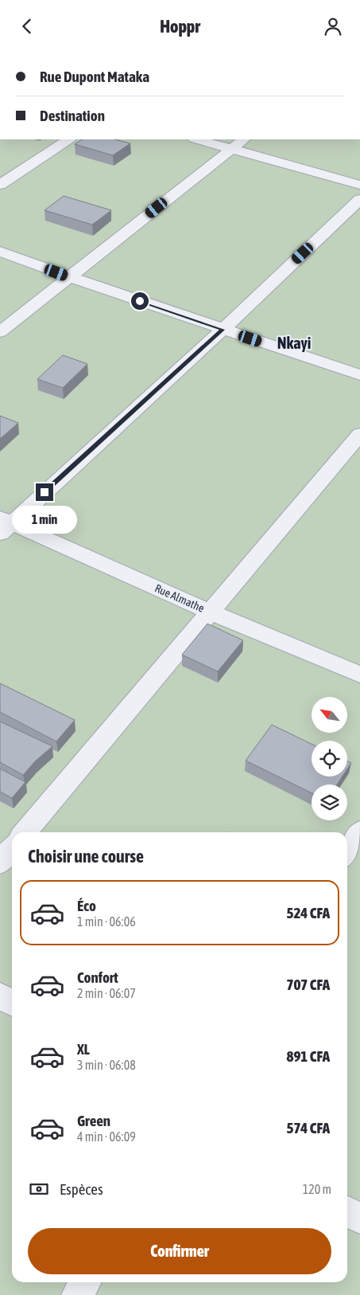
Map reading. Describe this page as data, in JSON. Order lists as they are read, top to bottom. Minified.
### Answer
{"streets":{"street":["Rue Almathe"]},"districts":["Nkayi"],"north":"top left","page":{"header":"Hoppr","banner":["Rue Dupont Mataka","Destination"],"bubble":"1 min","heading":"Choisir une course","list":[{"name":"Éco","note":"1 min · 06:06","value":"524 CFA"},{"name":"Confort","note":"2 min · 06:07","value":"707 CFA"},{"name":"XL","note":"3 min · 06:08","value":"891 CFA"},{"name":"Green","note":"4 min · 06:09","value":"574 CFA"}],"pay":["Espèces","120 m"],"buttons":"Confirmer"}}
